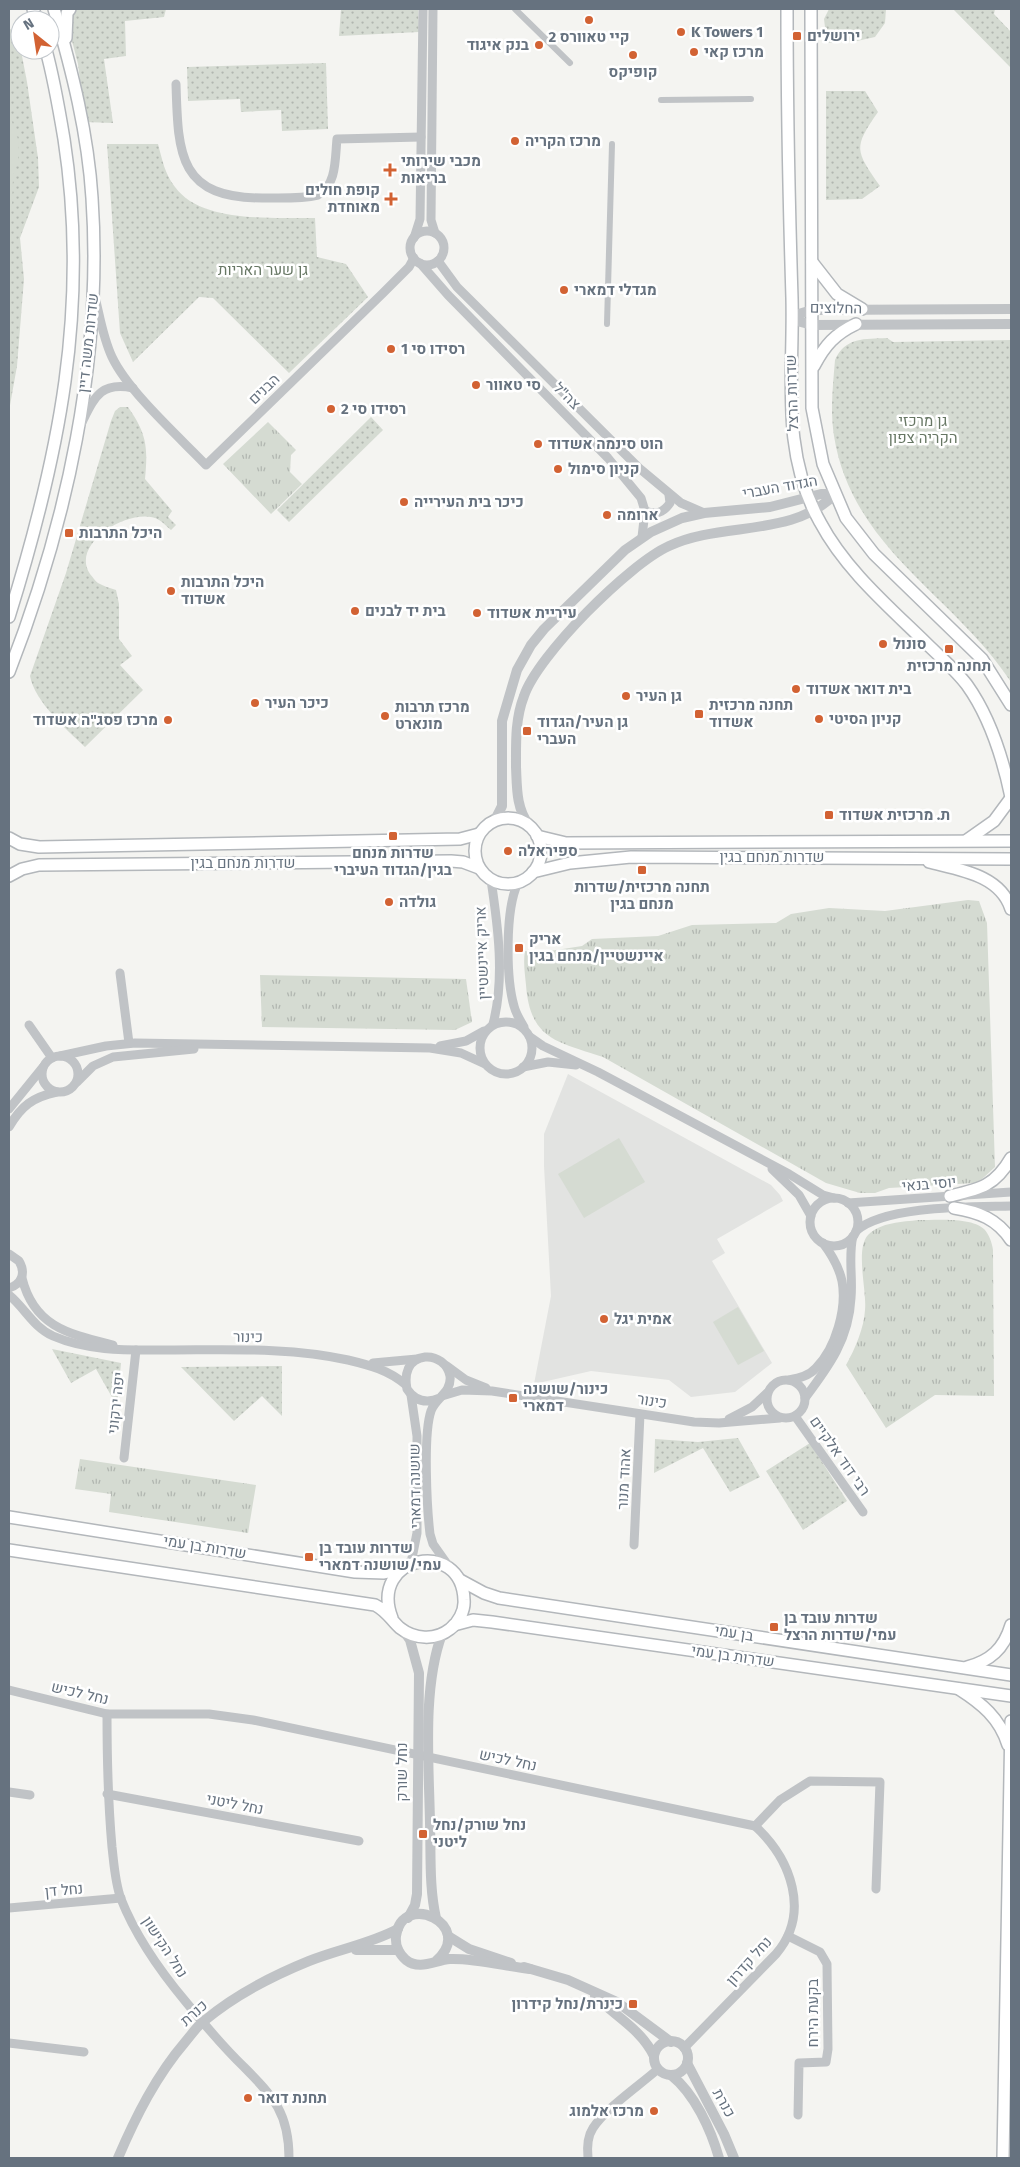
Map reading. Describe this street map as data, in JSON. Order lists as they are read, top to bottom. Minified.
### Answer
{"streets":{"main road":["שדרות משה דיין","שדרות הרצל","שדרות מנחם בגין","שדרות בן עמי","בן עמי"],"street":["החלוצים","הבנים","צה\"ל","הגדוד העברי","אריק איינשטיין","יוסי בנאי","כינור","יפה ירקוני","רבי דוד אלקיים","אהוד מנור","שושנה דמארי","נחל לכיש","נחל שורק","נחל ליטני","נחל דן","נחל הקישון","נחל קדרון","כנרת","בקעת הירח"]},"crossings":[["החלוצים","שדרות הרצל"],["שדרות משה דיין","הבנים"],["הבנים","צה\"ל"],["שדרות הרצל","הגדוד העברי"],["צה\"ל","הגדוד העברי"],["הגדוד העברי","שדרות מנחם בגין"],["הגדוד העברי","אריק איינשטיין"],["שדרות מנחם בגין","אריק איינשטיין"],["כינור","יפה ירקוני"],["כינור","רבי דוד אלקיים"],["כינור","אהוד מנור"],["כינור","שושנה דמארי"],["שושנה דמארי","שדרות בן עמי"],["שושנה דמארי","בן עמי"],["שושנה דמארי","נחל שורק"],["שדרות בן עמי","בן עמי"],["שדרות בן עמי","נחל שורק"],["בן עמי","נחל שורק"],["נחל לכיש","נחל שורק"],["נחל לכיש","נחל הקישון"],["נחל לכיש","נחל קדרון"],["נחל שורק","כנרת"],["נחל ליטני","נחל הקישון"],["נחל דן","נחל הקישון"],["נחל הקישון","כנרת"],["נחל קדרון","כנרת"],["נחל קדרון","בקעת הירח"]],"parks":["גן שער האריות","גן מרכזי הקריה צפון"],"places":{"other":["קיי טאוורס 2","K Towers 1","בנק איגוד","מרכז קאי","קופיקס","מרכז הקריה","מגדלי דמארי","רסידו סי 1","סי טאוור","רסידו סי 2","הוט סינמה אשדוד","קניון סימול","כיכר בית העירייה","ארומה","היכל התרבות אשדוד","בית יד לבנים","עיריית אשדוד","סונול","בית דואר אשדוד","גן העיר","כיכר העיר","מרכז תרבות מונארט","קניון הסיטי","מרכז פסג\"ה אשדוד","ספיראלה","גולדה","אמית יגל","תחנת דואר","מרכז אלמוג"],"transit":["ירושלים","היכל התרבות","תחנה מרכזית","תחנה מרכזית אשדוד","גן העיר/הגדוד העברי","ת. מרכזית אשדוד","שדרות מנחם בגין/הגדוד העיברי","תחנה מרכזית/שדרות מנחם בגין","אריק איינשטיין/מנחם בגין","כינור/שושנה דמארי","שדרות עובד בן עמי/שושנה דמארי","שדרות עובד בן עמי/שדרות הרצל","נחל שורק/נחל ליטני","כינרת/נחל קידרון"],"health":["מכבי שירותי בריאות","קופת חולים מאוחדת"]},"north":"top left"}
